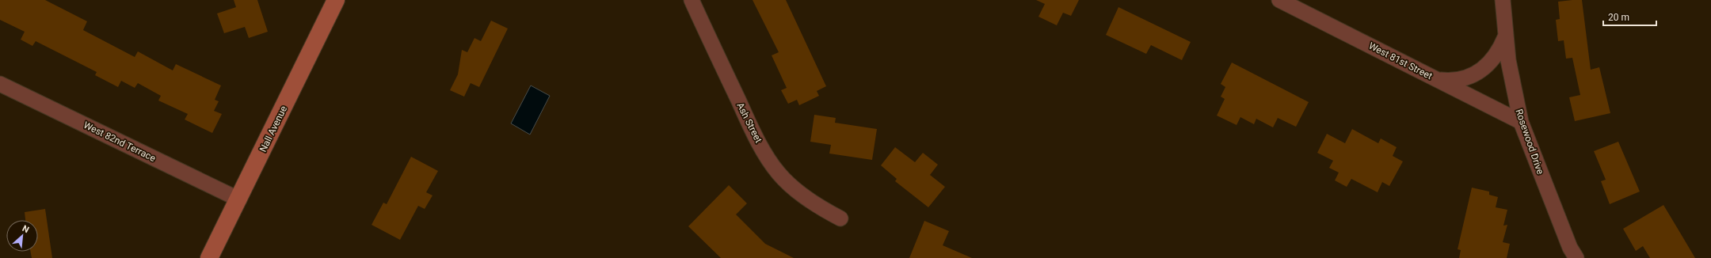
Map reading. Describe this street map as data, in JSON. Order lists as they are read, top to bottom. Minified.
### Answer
{"streets":{"main road":["Nall Avenue"],"street":["West 81st Street","Ash Street","West 82nd Terrace","Rosewood Drive"]},"crossings":[["West 81st Street","Rosewood Drive"],["Nall Avenue","West 82nd Terrace"]],"scale_bar":"20 m","north":"top right"}
